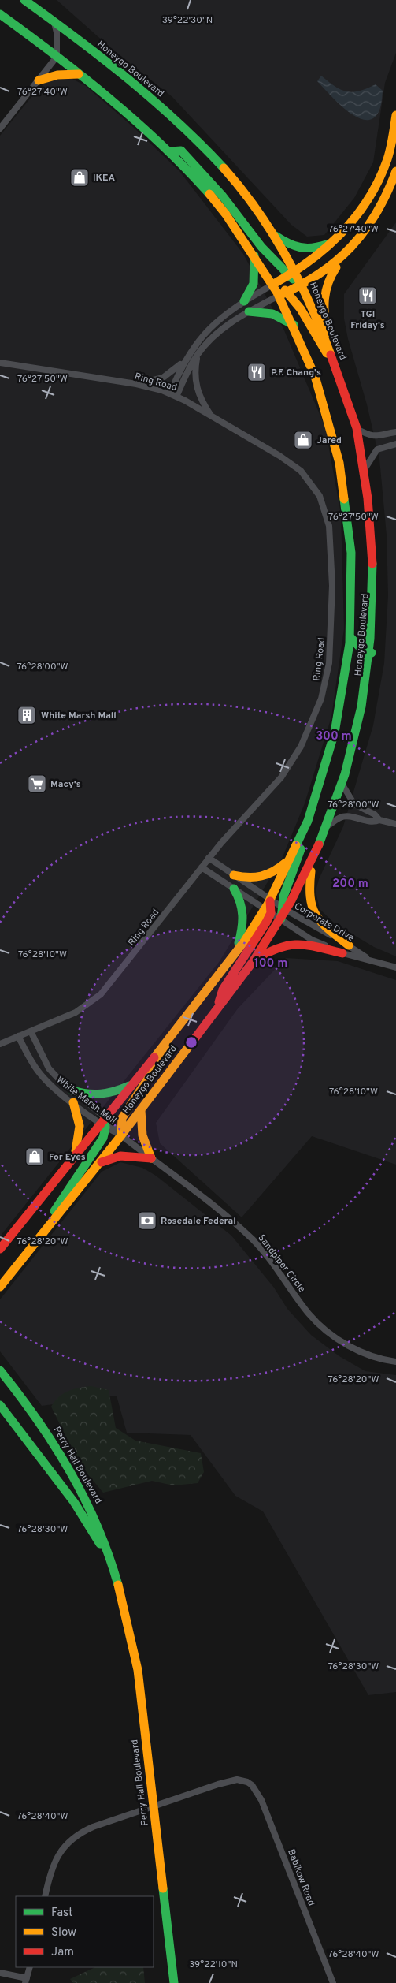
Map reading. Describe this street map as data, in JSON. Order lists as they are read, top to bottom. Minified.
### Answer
{"streets":{"main road":["Honeygo Boulevard","Perry Hall Boulevard"],"street":["Ring Road","Corporate Drive","White Marsh Mall","Sandpiper Circle","Babikow Road"]},"crossings":[["Honeygo Boulevard","Corporate Drive"],["Honeygo Boulevard","White Marsh Mall"],["Honeygo Boulevard","Sandpiper Circle"],["Ring Road","White Marsh Mall"],["White Marsh Mall","Sandpiper Circle"],["Perry Hall Boulevard","Babikow Road"]],"places":{"shop":["IKEA","Jared","For Eyes"],"restaurant":["TGI Friday's","P.F. Chang's"],"building":["White Marsh Mall"],"supermarket":["Macy's"],"bank":["Rosedale Federal"]},"legend":["Fast","Slow","Jam"],"coordinates":["39°22'30\"N","76°27'40\"W","76°27'50\"W","76°28'00\"W","76°28'10\"W","76°28'20\"W","76°28'30\"W","76°28'40\"W","39°22'10\"N"],"rings":["300 m","200 m","100 m"]}
